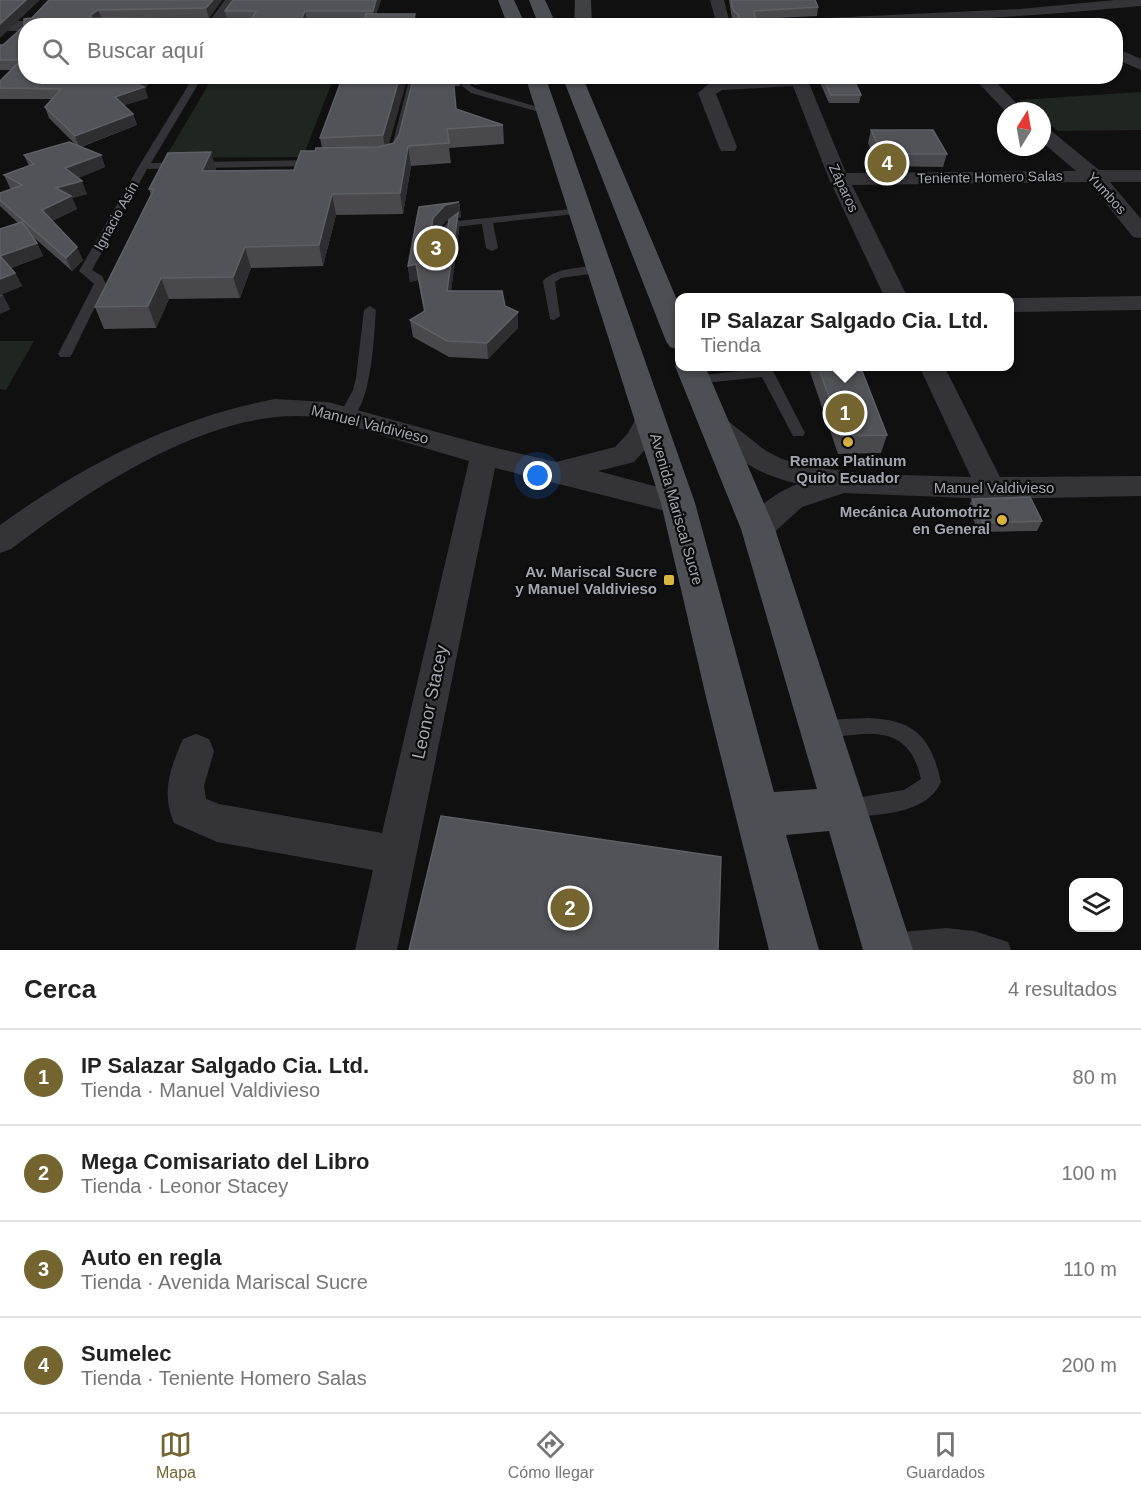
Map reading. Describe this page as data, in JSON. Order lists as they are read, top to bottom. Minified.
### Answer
{"streets":{"main road":["Avenida Mariscal Sucre"],"street":["Teniente Homero Salas","Záparos","Yumbos","Manuel Valdivieso","Leonor Stacey"],"lane":["Ignacio Asín"]},"crossings":[["Teniente Homero Salas","Záparos"],["Teniente Homero Salas","Yumbos"],["Manuel Valdivieso","Avenida Mariscal Sucre"],["Manuel Valdivieso","Leonor Stacey"]],"places":{"other":["Remax Platinum Quito Ecuador","Mecánica Automotriz en General"],"transit":["Av. Mariscal Sucre y Manuel Valdivieso"]},"north":"top","page":{"search":"Buscar aquí","pins":["4","3","1","2"],"popup":["IP Salazar Salgado Cia. Ltd.","Tienda"],"heading":["Cerca","4 resultados"],"list":[{"mark":"1","name":"IP Salazar Salgado Cia. Ltd.","note":"Tienda · Manuel Valdivieso","value":"80 m"},{"mark":"2","name":"Mega Comisariato del Libro","note":"Tienda · Leonor Stacey","value":"100 m"},{"mark":"3","name":"Auto en regla","note":"Tienda · Avenida Mariscal Sucre","value":"110 m"},{"mark":"4","name":"Sumelec","note":"Tienda · Teniente Homero Salas","value":"200 m"}],"nav":["Mapa","Cómo llegar","Guardados"]}}
